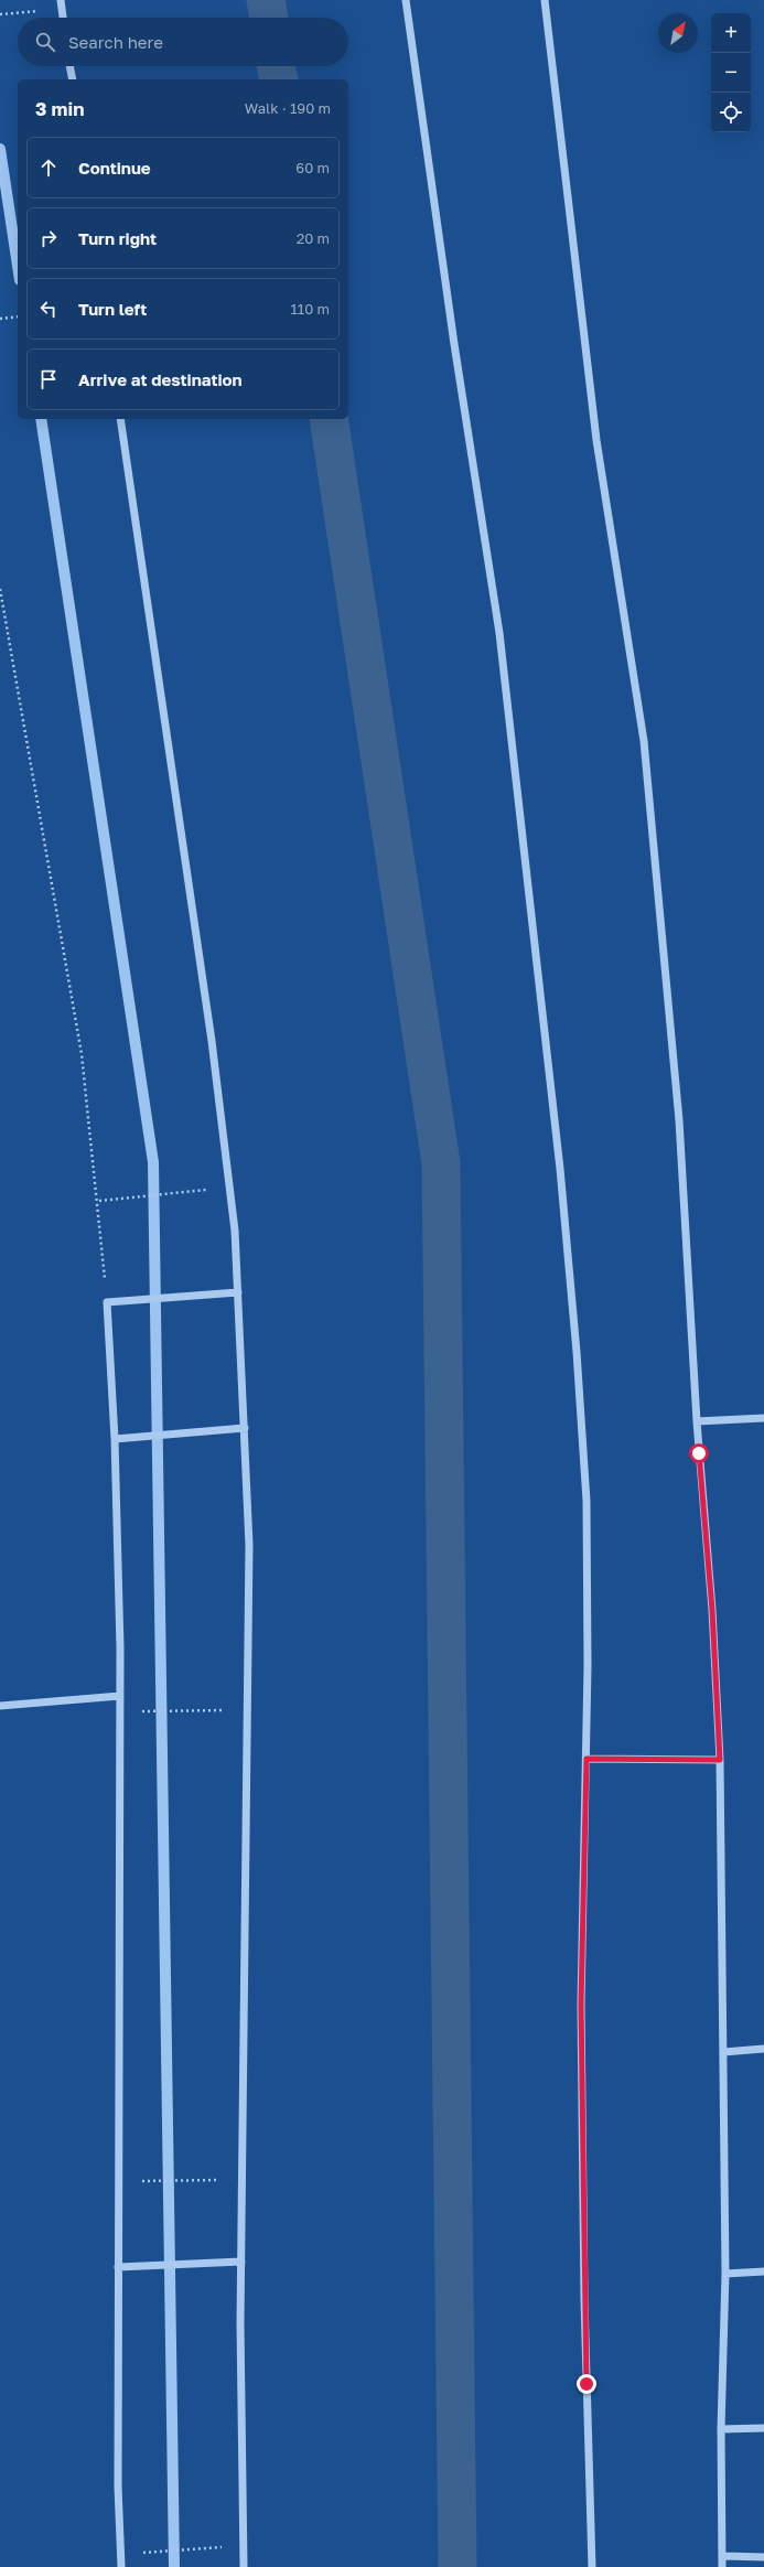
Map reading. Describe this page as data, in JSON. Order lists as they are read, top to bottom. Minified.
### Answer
{"north":"top right","page":{"map_buttons":["+","−"],"search":"Search here","heading":["3 min","Walk · 190 m"],"list":[["Continue","60 m"],["Turn right","20 m"],["Turn left","110 m"],"Arrive at destination"]}}
